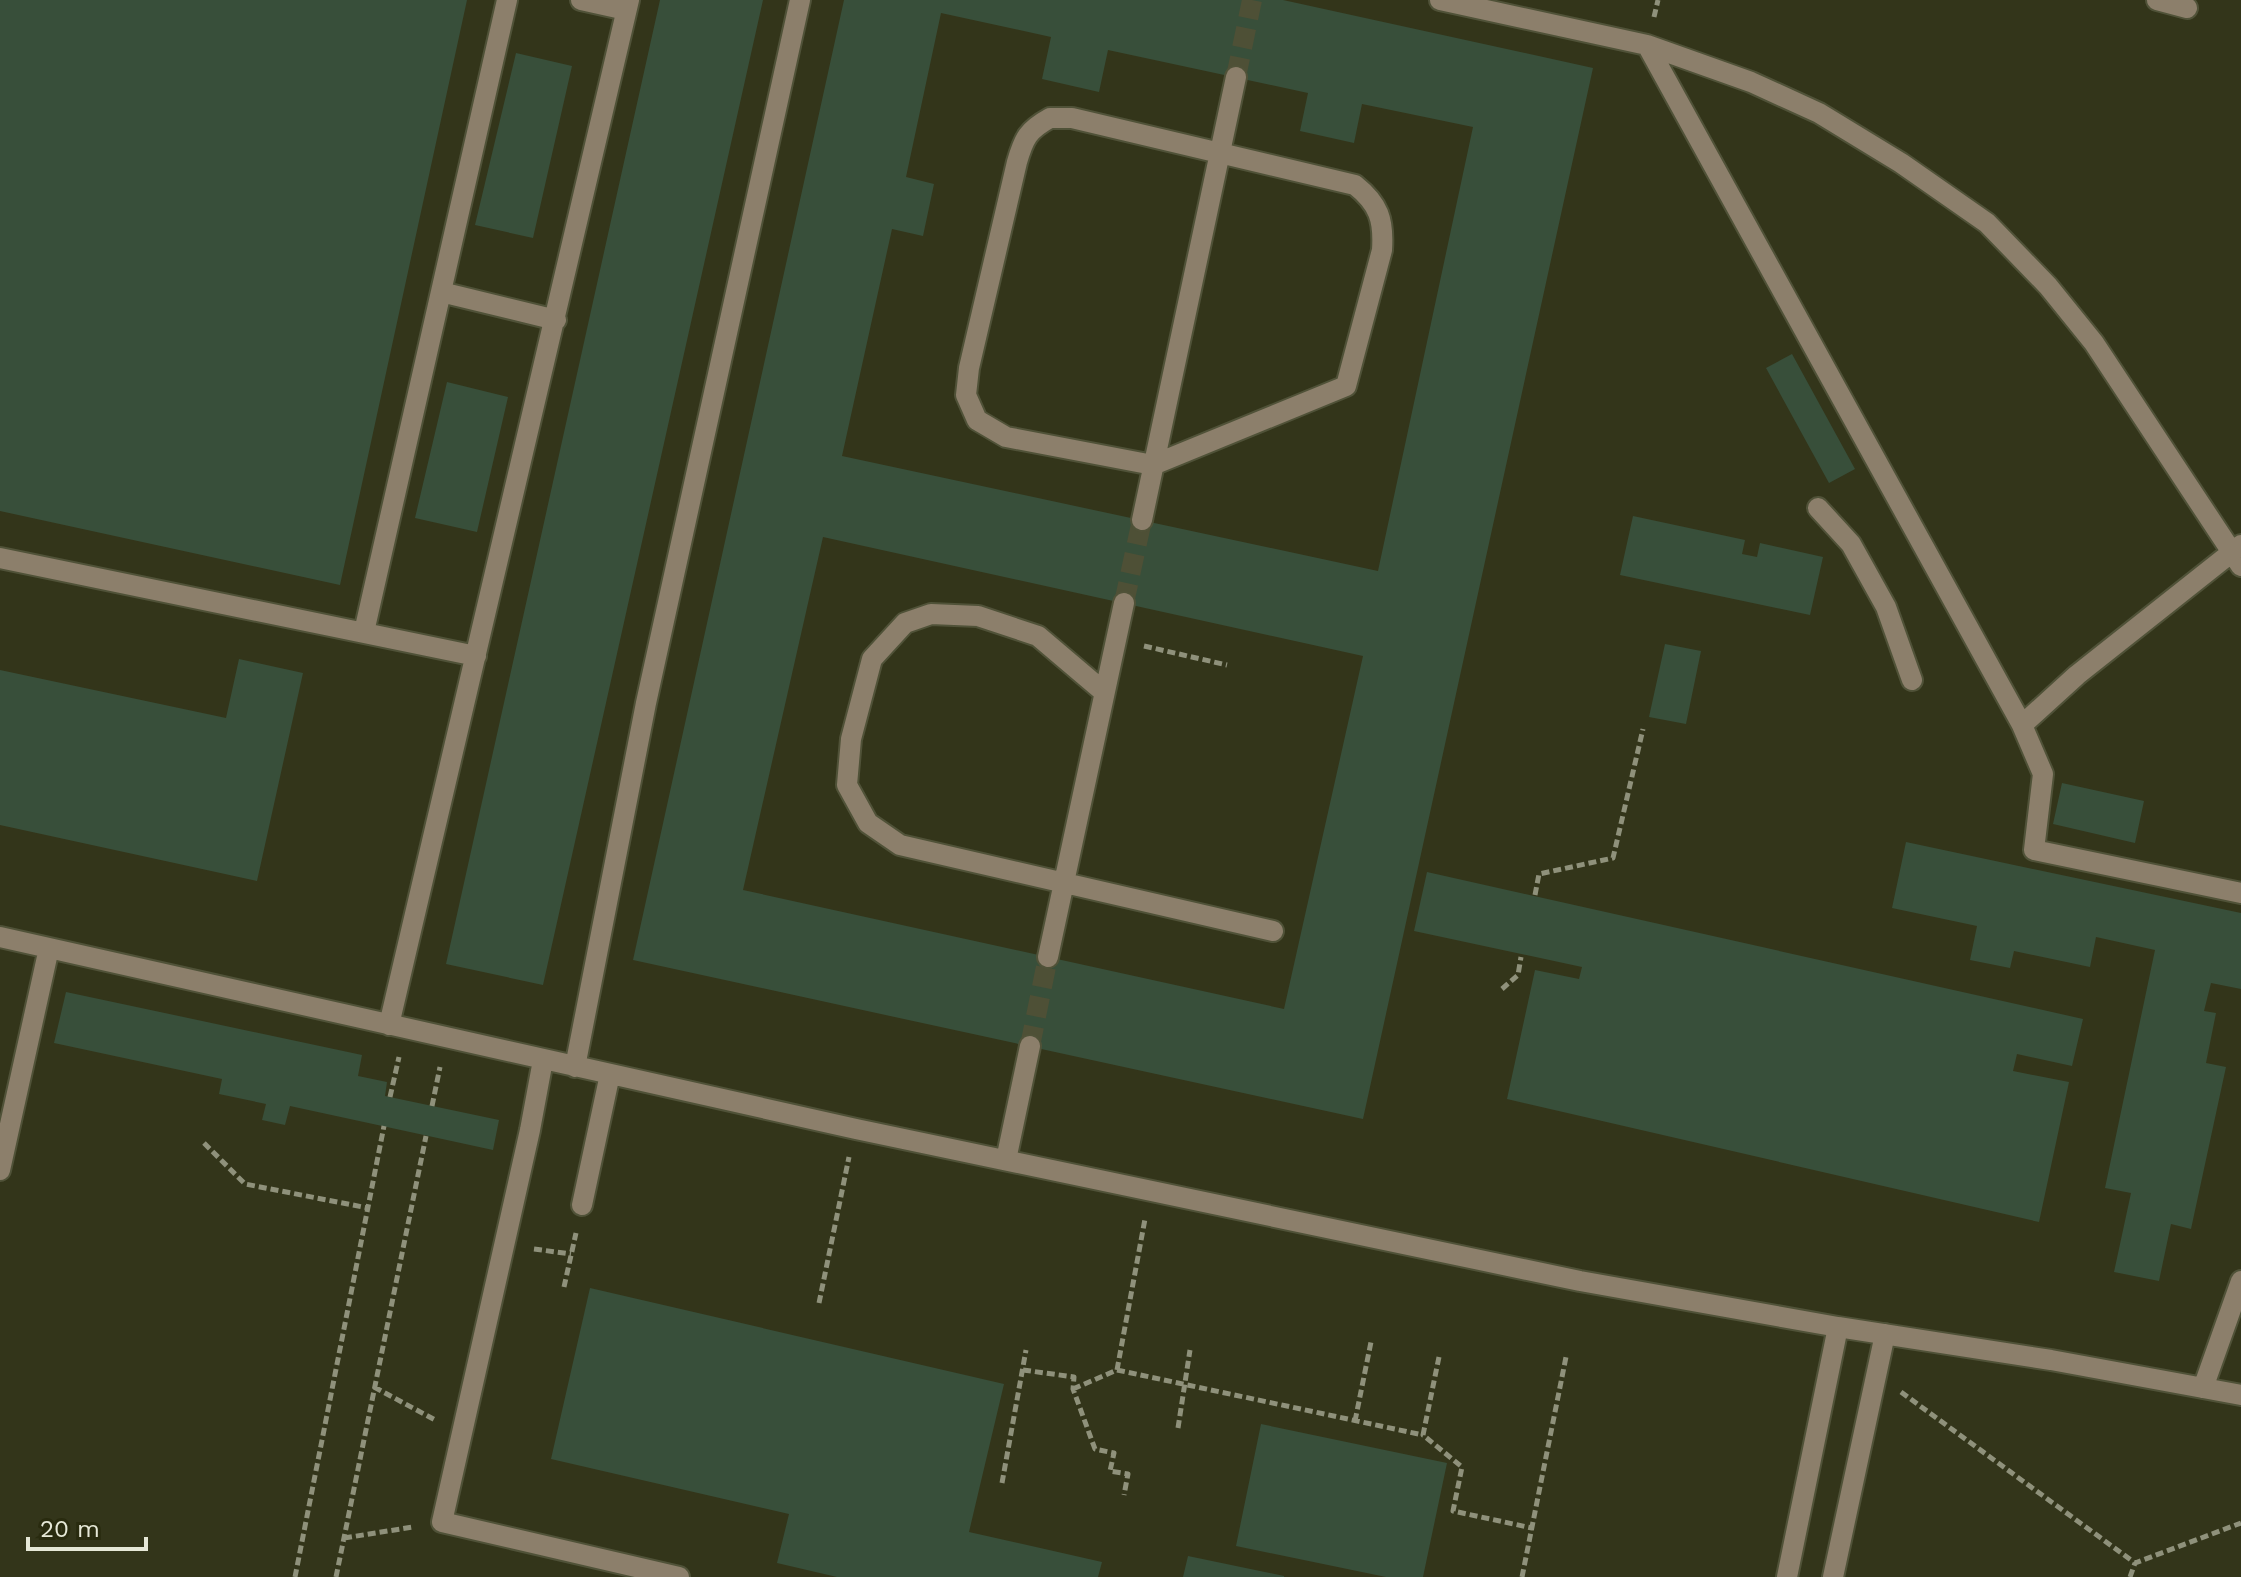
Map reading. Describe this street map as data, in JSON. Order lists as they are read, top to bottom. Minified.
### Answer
{"scale_bar":"20 m"}
